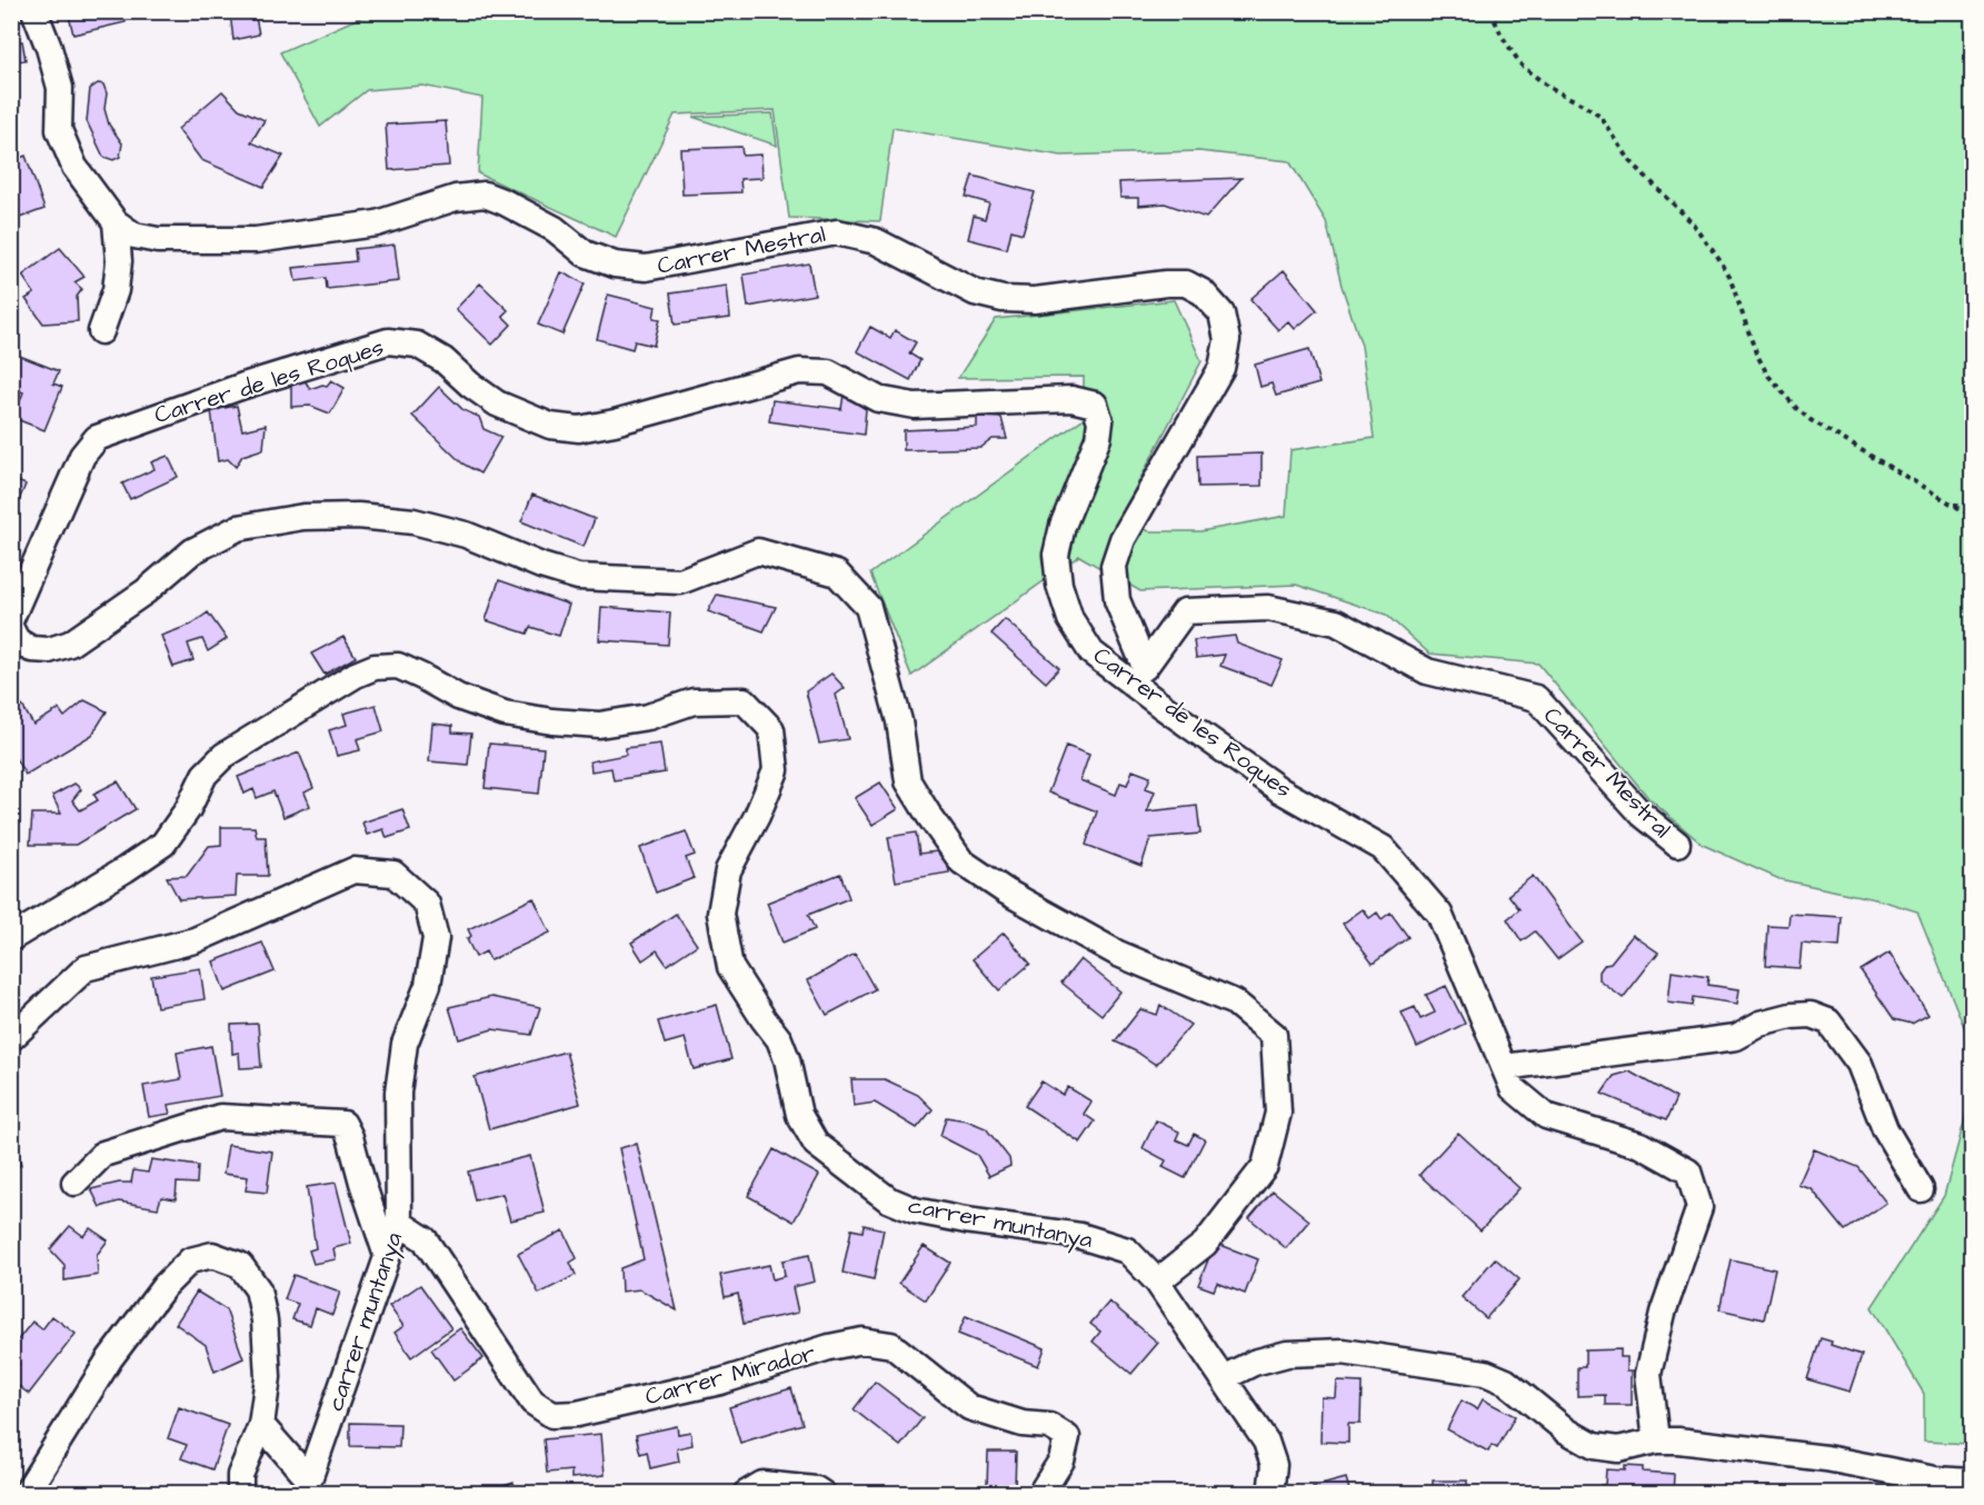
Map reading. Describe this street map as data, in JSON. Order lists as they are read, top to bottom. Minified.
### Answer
{"streets":{"street":["Carrer Mestral","Carrer de les Roques","carrer muntanya","Carrer Mirador"]},"crossings":[["Carrer Mestral","Carrer de les Roques"],["Carrer de les Roques","carrer muntanya"],["carrer muntanya","Carrer Mirador"]]}
